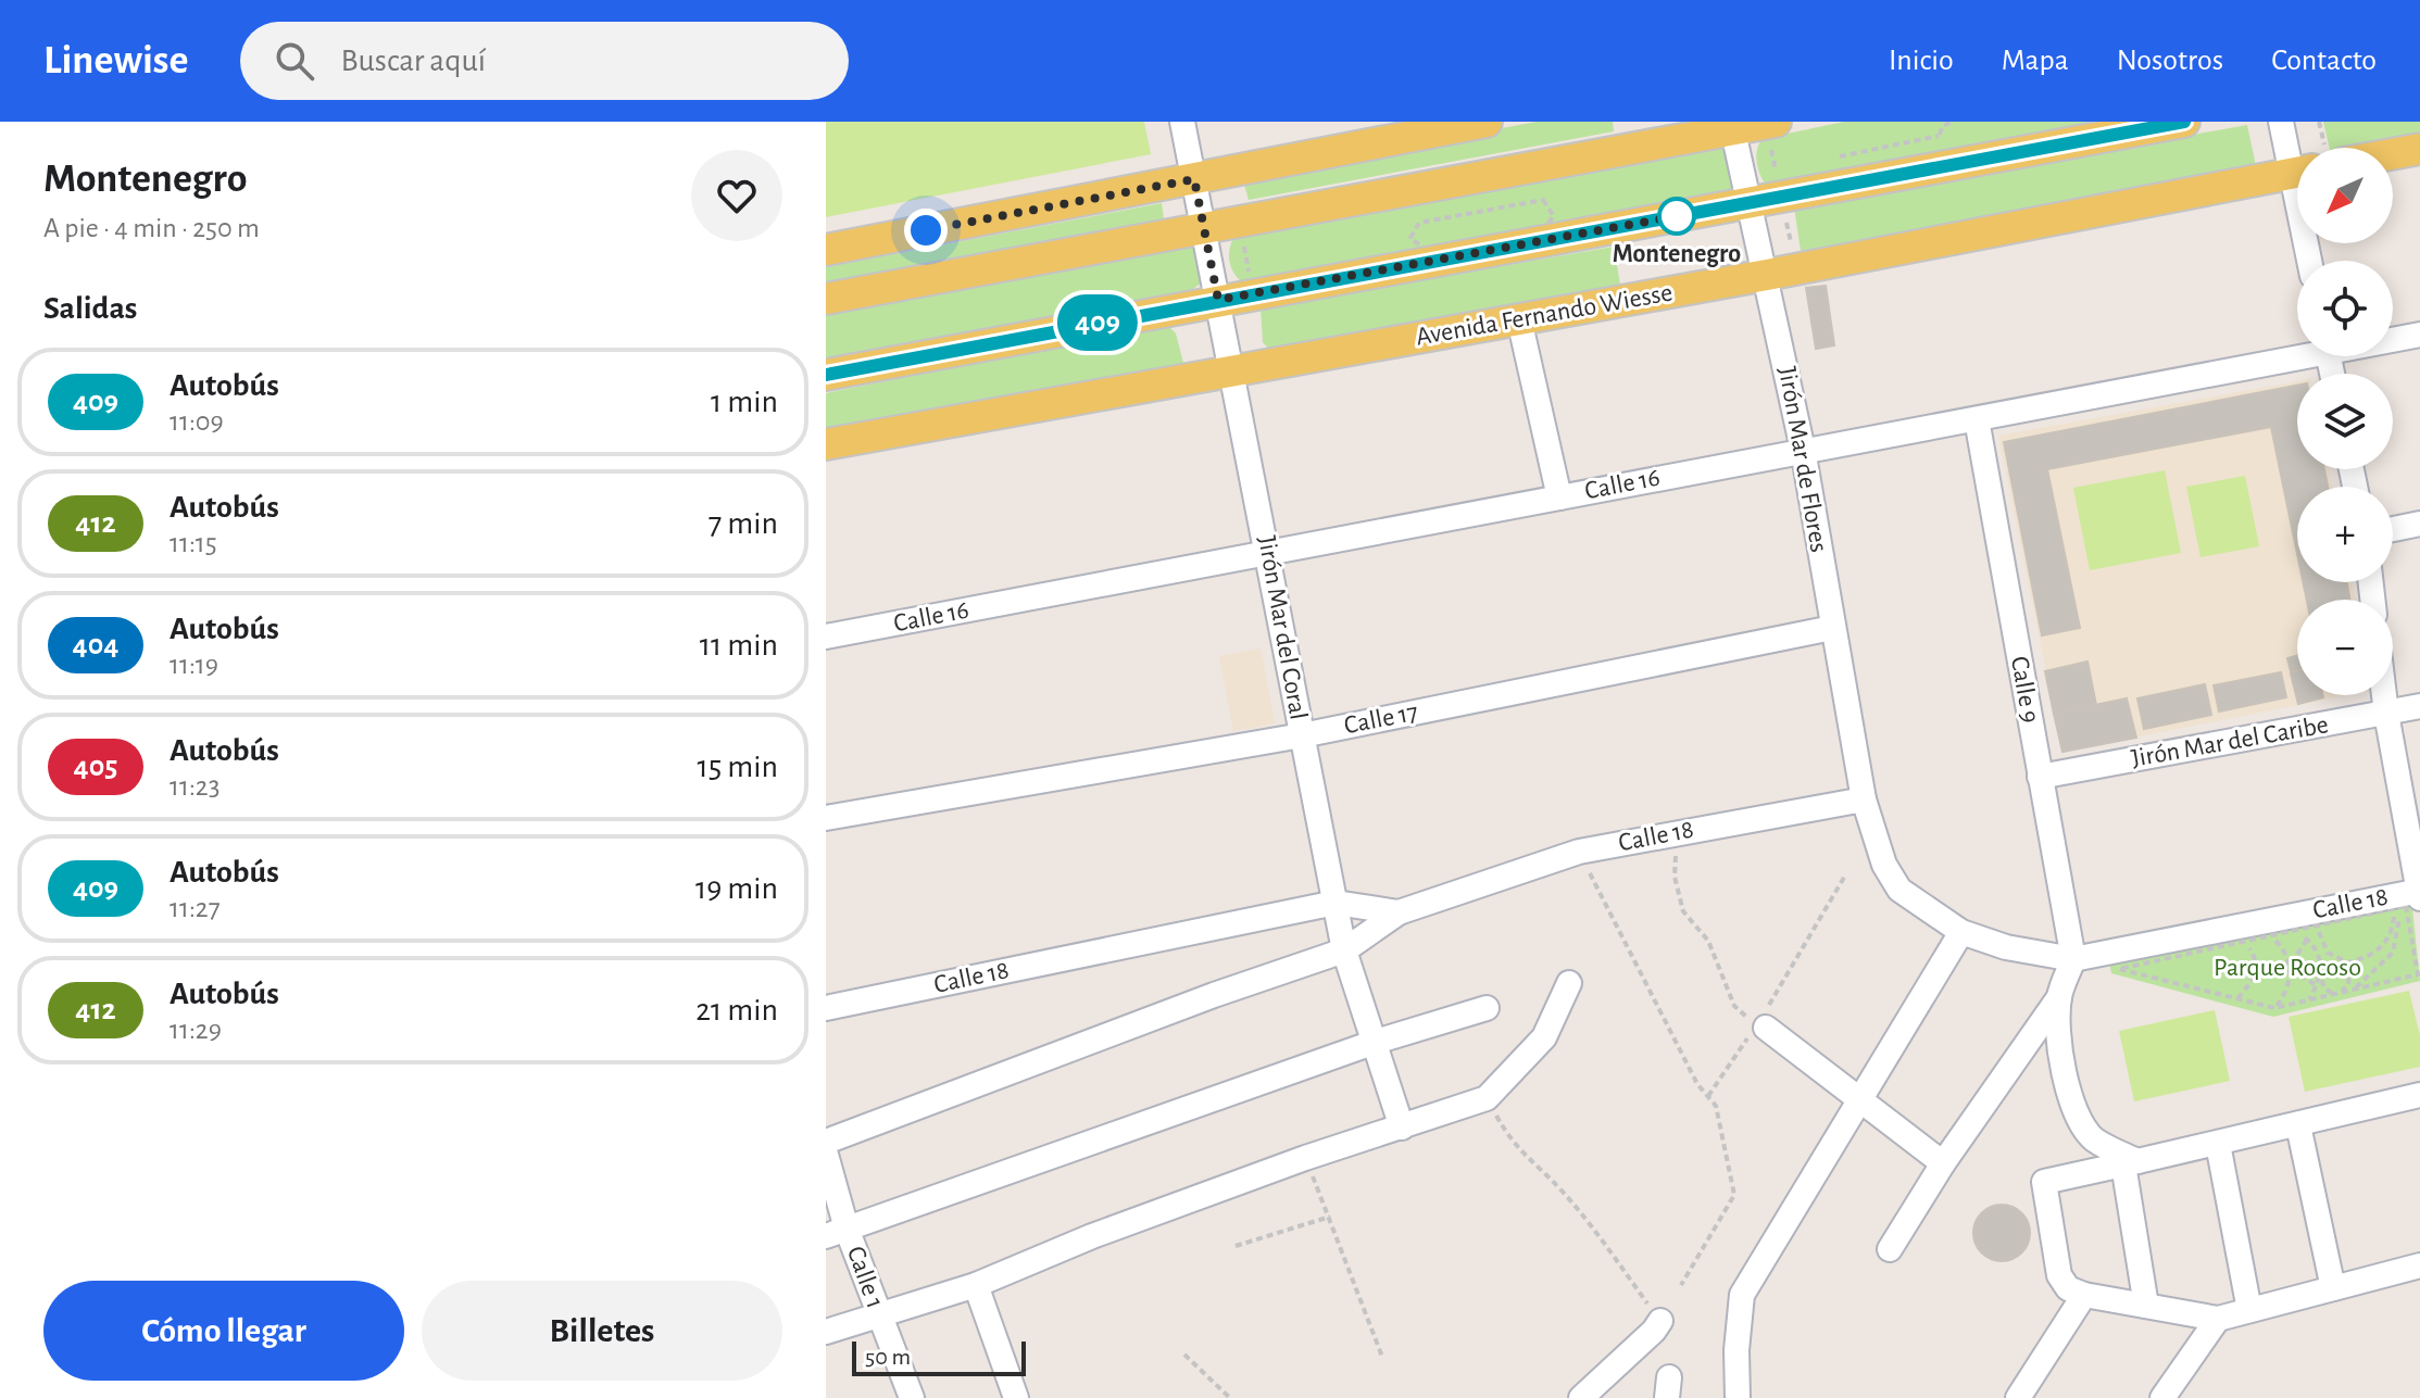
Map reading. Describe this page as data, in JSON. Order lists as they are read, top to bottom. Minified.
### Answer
{"streets":{"main road":["Avenida Fernando Wiesse"],"street":["Jirón Mar de Flores","Calle 16","Jirón Mar del Coral","Calle 9","Calle 17","Jirón Mar del Caribe","Calle 18","Calle 1"]},"crossings":[["Avenida Fernando Wiesse","Jirón Mar de Flores"],["Avenida Fernando Wiesse","Jirón Mar del Coral"],["Jirón Mar de Flores","Calle 16"],["Jirón Mar de Flores","Calle 17"],["Jirón Mar de Flores","Calle 18"],["Calle 16","Jirón Mar del Coral"],["Calle 16","Calle 9"],["Jirón Mar del Coral","Calle 17"],["Jirón Mar del Coral","Calle 18"],["Calle 9","Jirón Mar del Caribe"],["Calle 9","Calle 18"]],"parks":["Parque Rocoso"],"places":["Montenegro"],"lines":["bus line 409"],"scale_bar":"50 m","north":"bottom left","page":{"header":"Linewise","search":"Buscar aquí","nav":["Inicio","Mapa","Nosotros","Contacto"],"heading":[["Montenegro","A pie · 4 min · 250 m"],"Salidas"],"on_map":"409","map_buttons":["+","−"],"list":[{"mark":"409","name":"Autobús","note":"11:09","value":"1 min"},{"mark":"412","name":"Autobús","note":"11:15","value":"7 min"},{"mark":"404","name":"Autobús","note":"11:19","value":"11 min"},{"mark":"405","name":"Autobús","note":"11:23","value":"15 min"},{"mark":"409","name":"Autobús","note":"11:27","value":"19 min"},{"mark":"412","name":"Autobús","note":"11:29","value":"21 min"}],"buttons":["Cómo llegar","Billetes"],"scale":"50 m"}}
